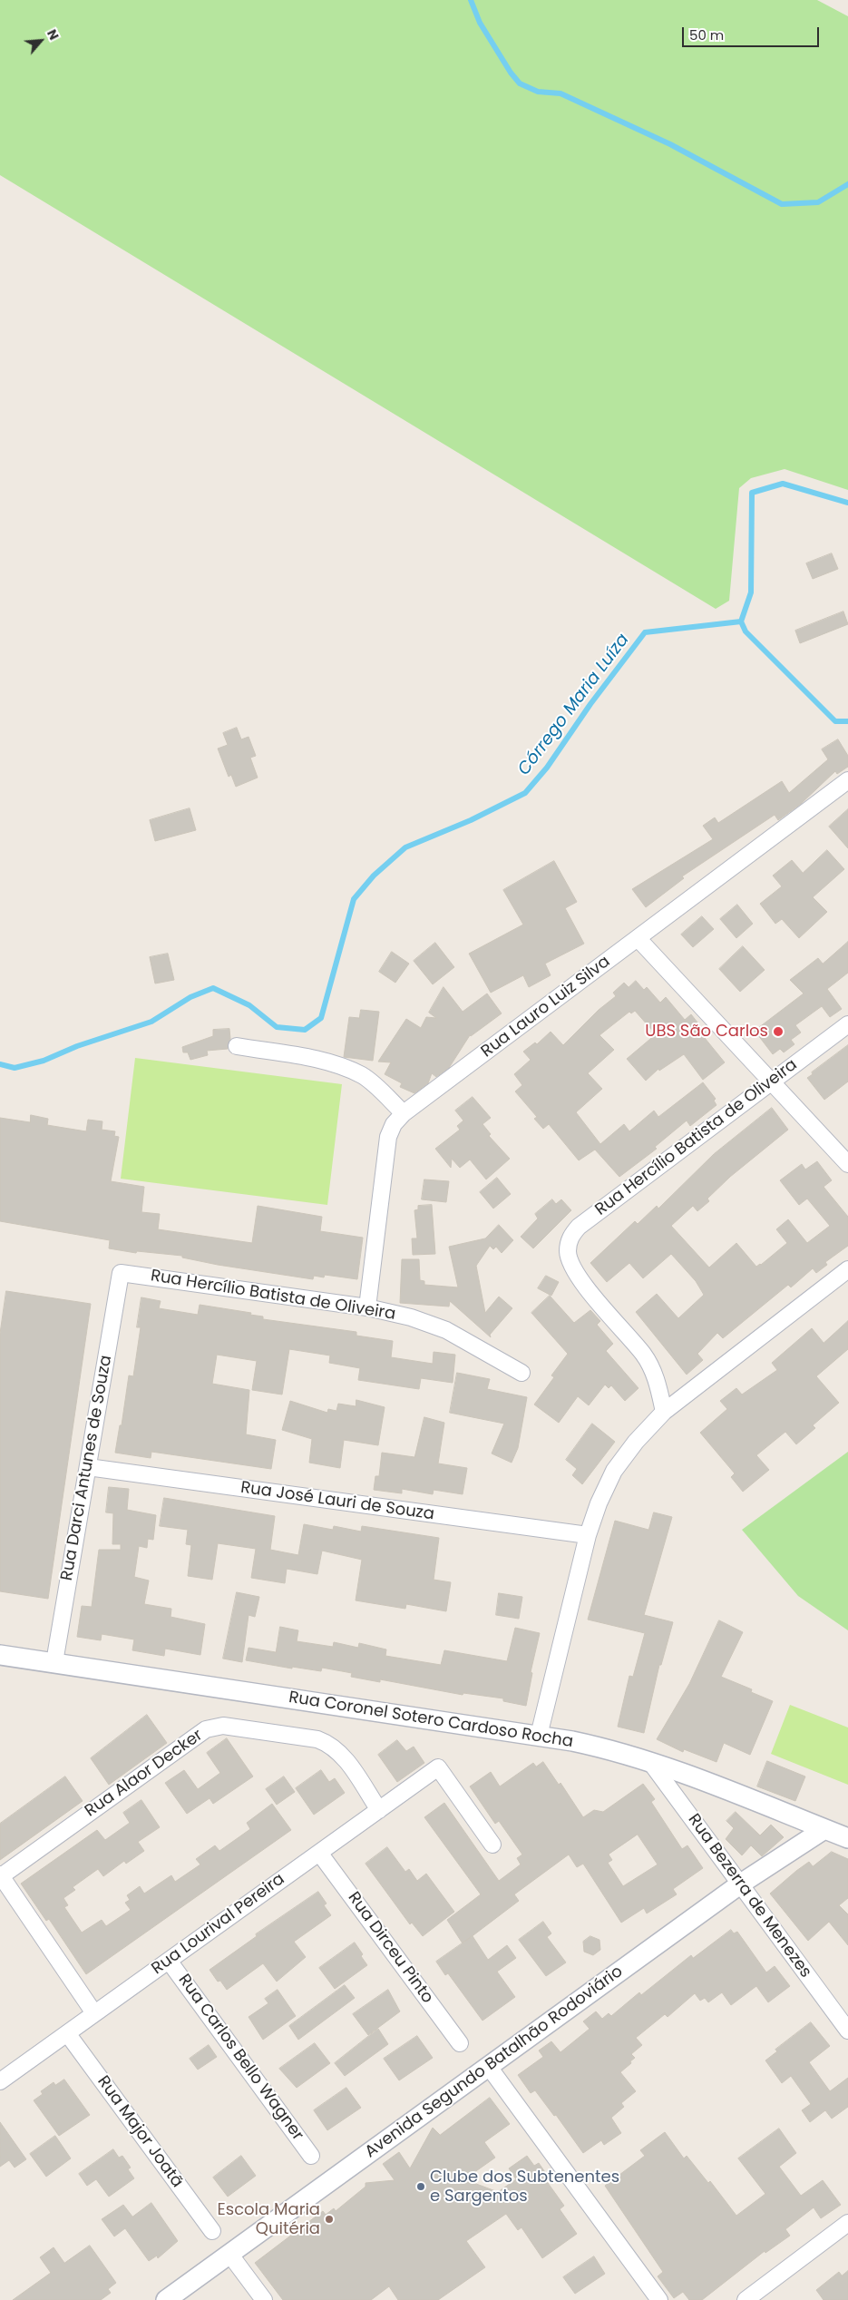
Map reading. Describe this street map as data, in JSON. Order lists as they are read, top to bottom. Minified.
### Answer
{"streets":{"street":["Rua Lauro Luiz Silva","Rua Hercílio Batista de Oliveira","Rua Darci Antunes de Souza","Rua José Lauri de Souza","Rua Coronel Sotero Cardoso Rocha","Rua Alaor Decker","Rua Bezerra de Menezes","Rua Lourival Pereira","Rua Dirceu Pinto","Rua Carlos Bello Wagner","Avenida Segundo Batalhão Rodoviário","Rua Major Joatã"]},"crossings":[["Rua Lauro Luiz Silva","Rua Hercílio Batista de Oliveira"],["Rua Hercílio Batista de Oliveira","Rua Darci Antunes de Souza"],["Rua Darci Antunes de Souza","Rua José Lauri de Souza"],["Rua Darci Antunes de Souza","Rua Coronel Sotero Cardoso Rocha"],["Rua Coronel Sotero Cardoso Rocha","Rua Bezerra de Menezes"],["Rua Coronel Sotero Cardoso Rocha","Avenida Segundo Batalhão Rodoviário"],["Rua Alaor Decker","Rua Lourival Pereira"],["Rua Bezerra de Menezes","Avenida Segundo Batalhão Rodoviário"],["Rua Lourival Pereira","Rua Dirceu Pinto"],["Rua Lourival Pereira","Rua Carlos Bello Wagner"],["Rua Lourival Pereira","Rua Major Joatã"]],"water":["Córrego Maria Luíza"],"places":["UBS São Carlos","Clube dos Subtenentes e Sargentos","Escola Maria Quitéria"],"scale_bar":"50 m","north":"top right"}
